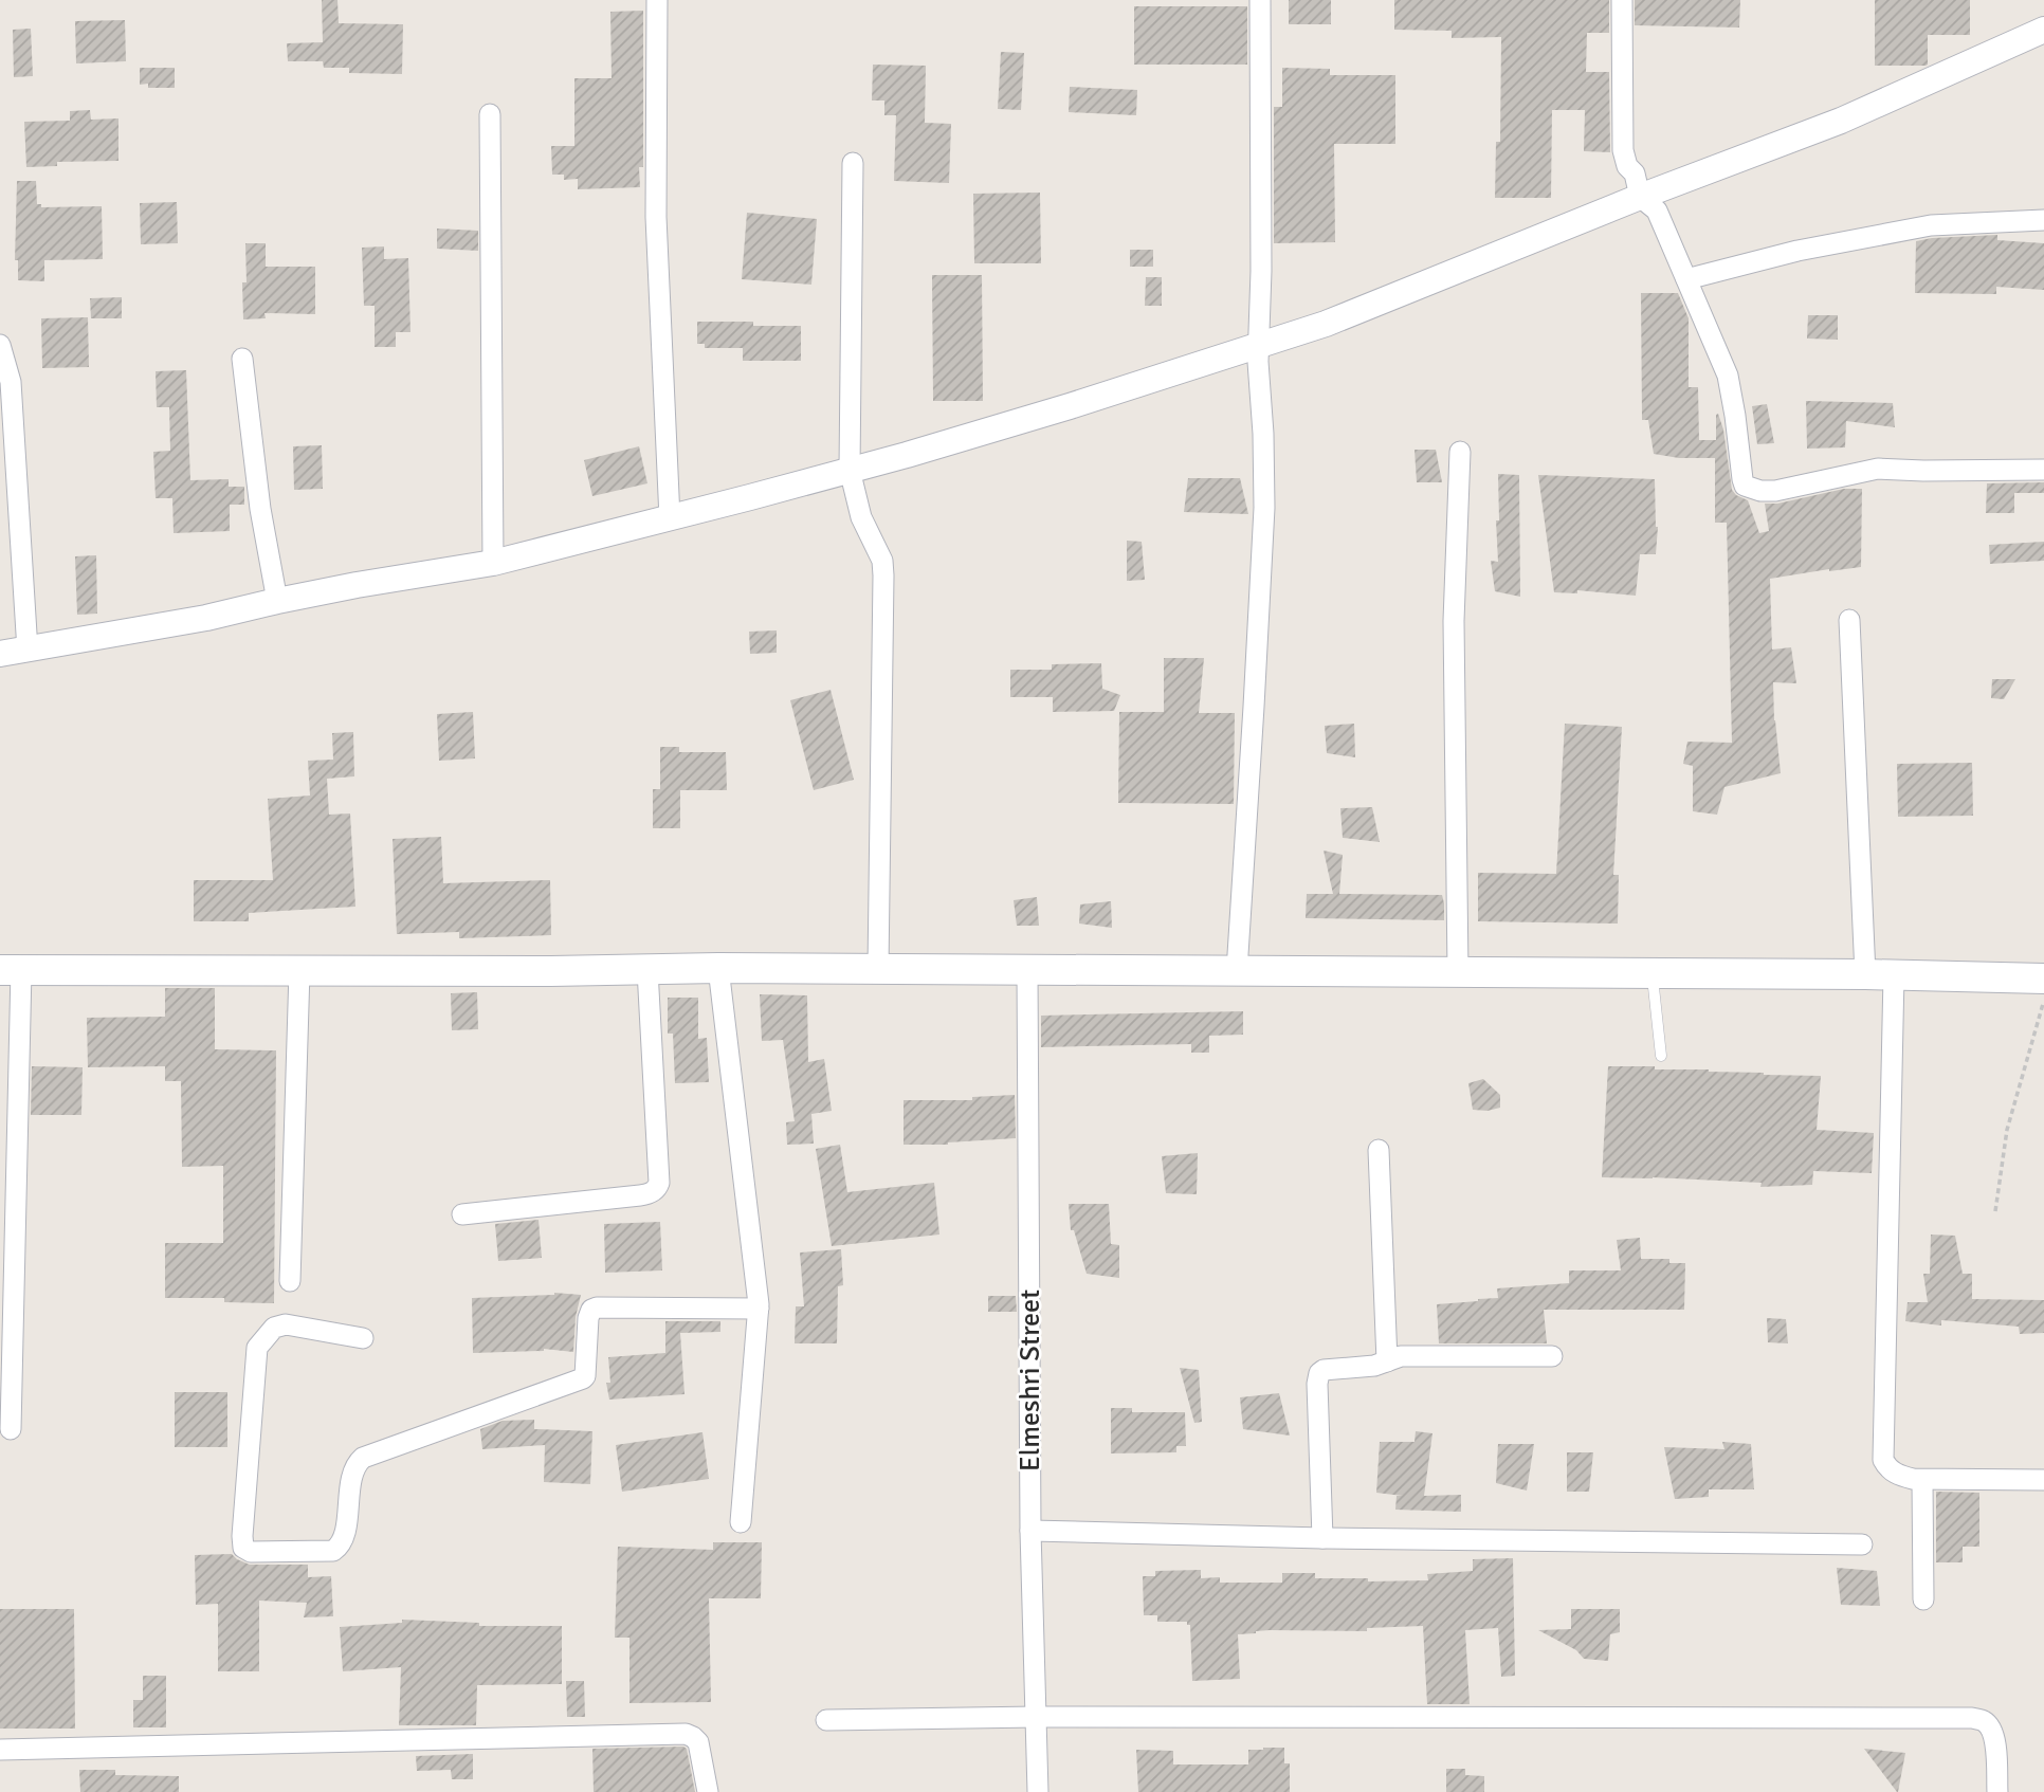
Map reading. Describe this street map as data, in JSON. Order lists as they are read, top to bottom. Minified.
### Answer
{"streets":{"street":["Elmeshri Street"]}}
